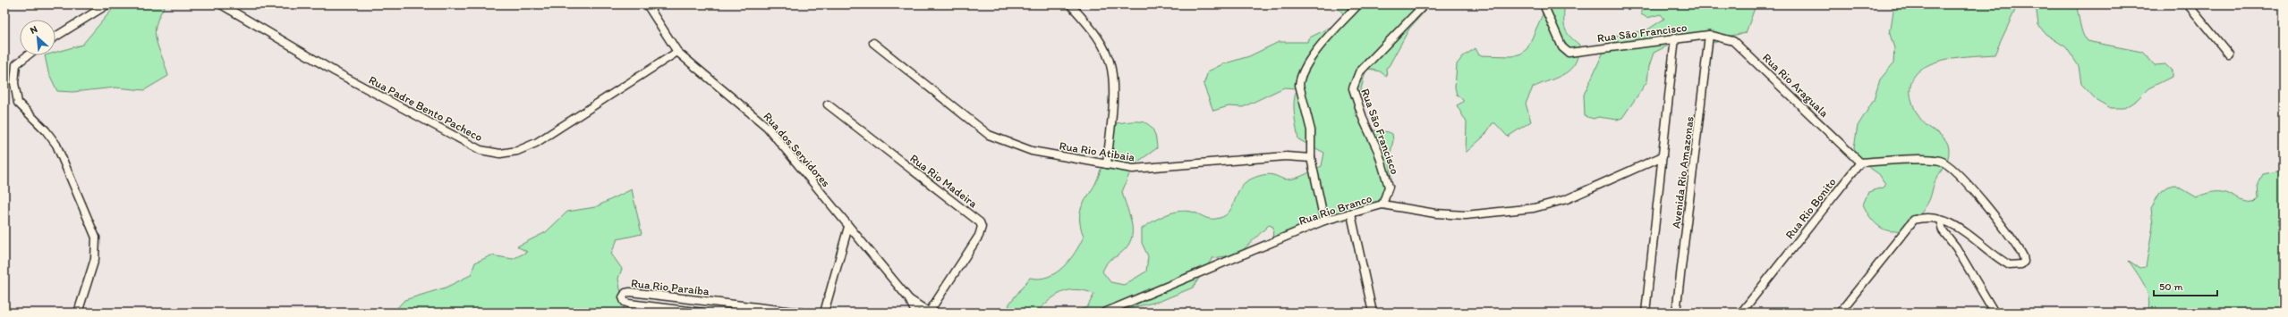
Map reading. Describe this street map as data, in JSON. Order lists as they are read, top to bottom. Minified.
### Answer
{"streets":{"street":["Rua São Francisco","Rua Rio Araguala","Rua Padre Bento Pacheco","Rua dos Servidores","Rua Rio Atibaia","Avenida Rio Amazonas","Rua Rio Madeira","Rua Rio Bonito","Rua Rio Branco","Rua Rio Paraíba"]},"crossings":[["Rua São Francisco","Rua Rio Araguala"],["Rua São Francisco","Avenida Rio Amazonas"],["Rua São Francisco","Rua Rio Branco"],["Rua Rio Araguala","Avenida Rio Amazonas"],["Rua Rio Araguala","Rua Rio Bonito"],["Rua Padre Bento Pacheco","Rua dos Servidores"],["Rua dos Servidores","Rua Rio Madeira"],["Avenida Rio Amazonas","Rua Rio Branco"]],"scale_bar":"50 m","north":"top left"}
